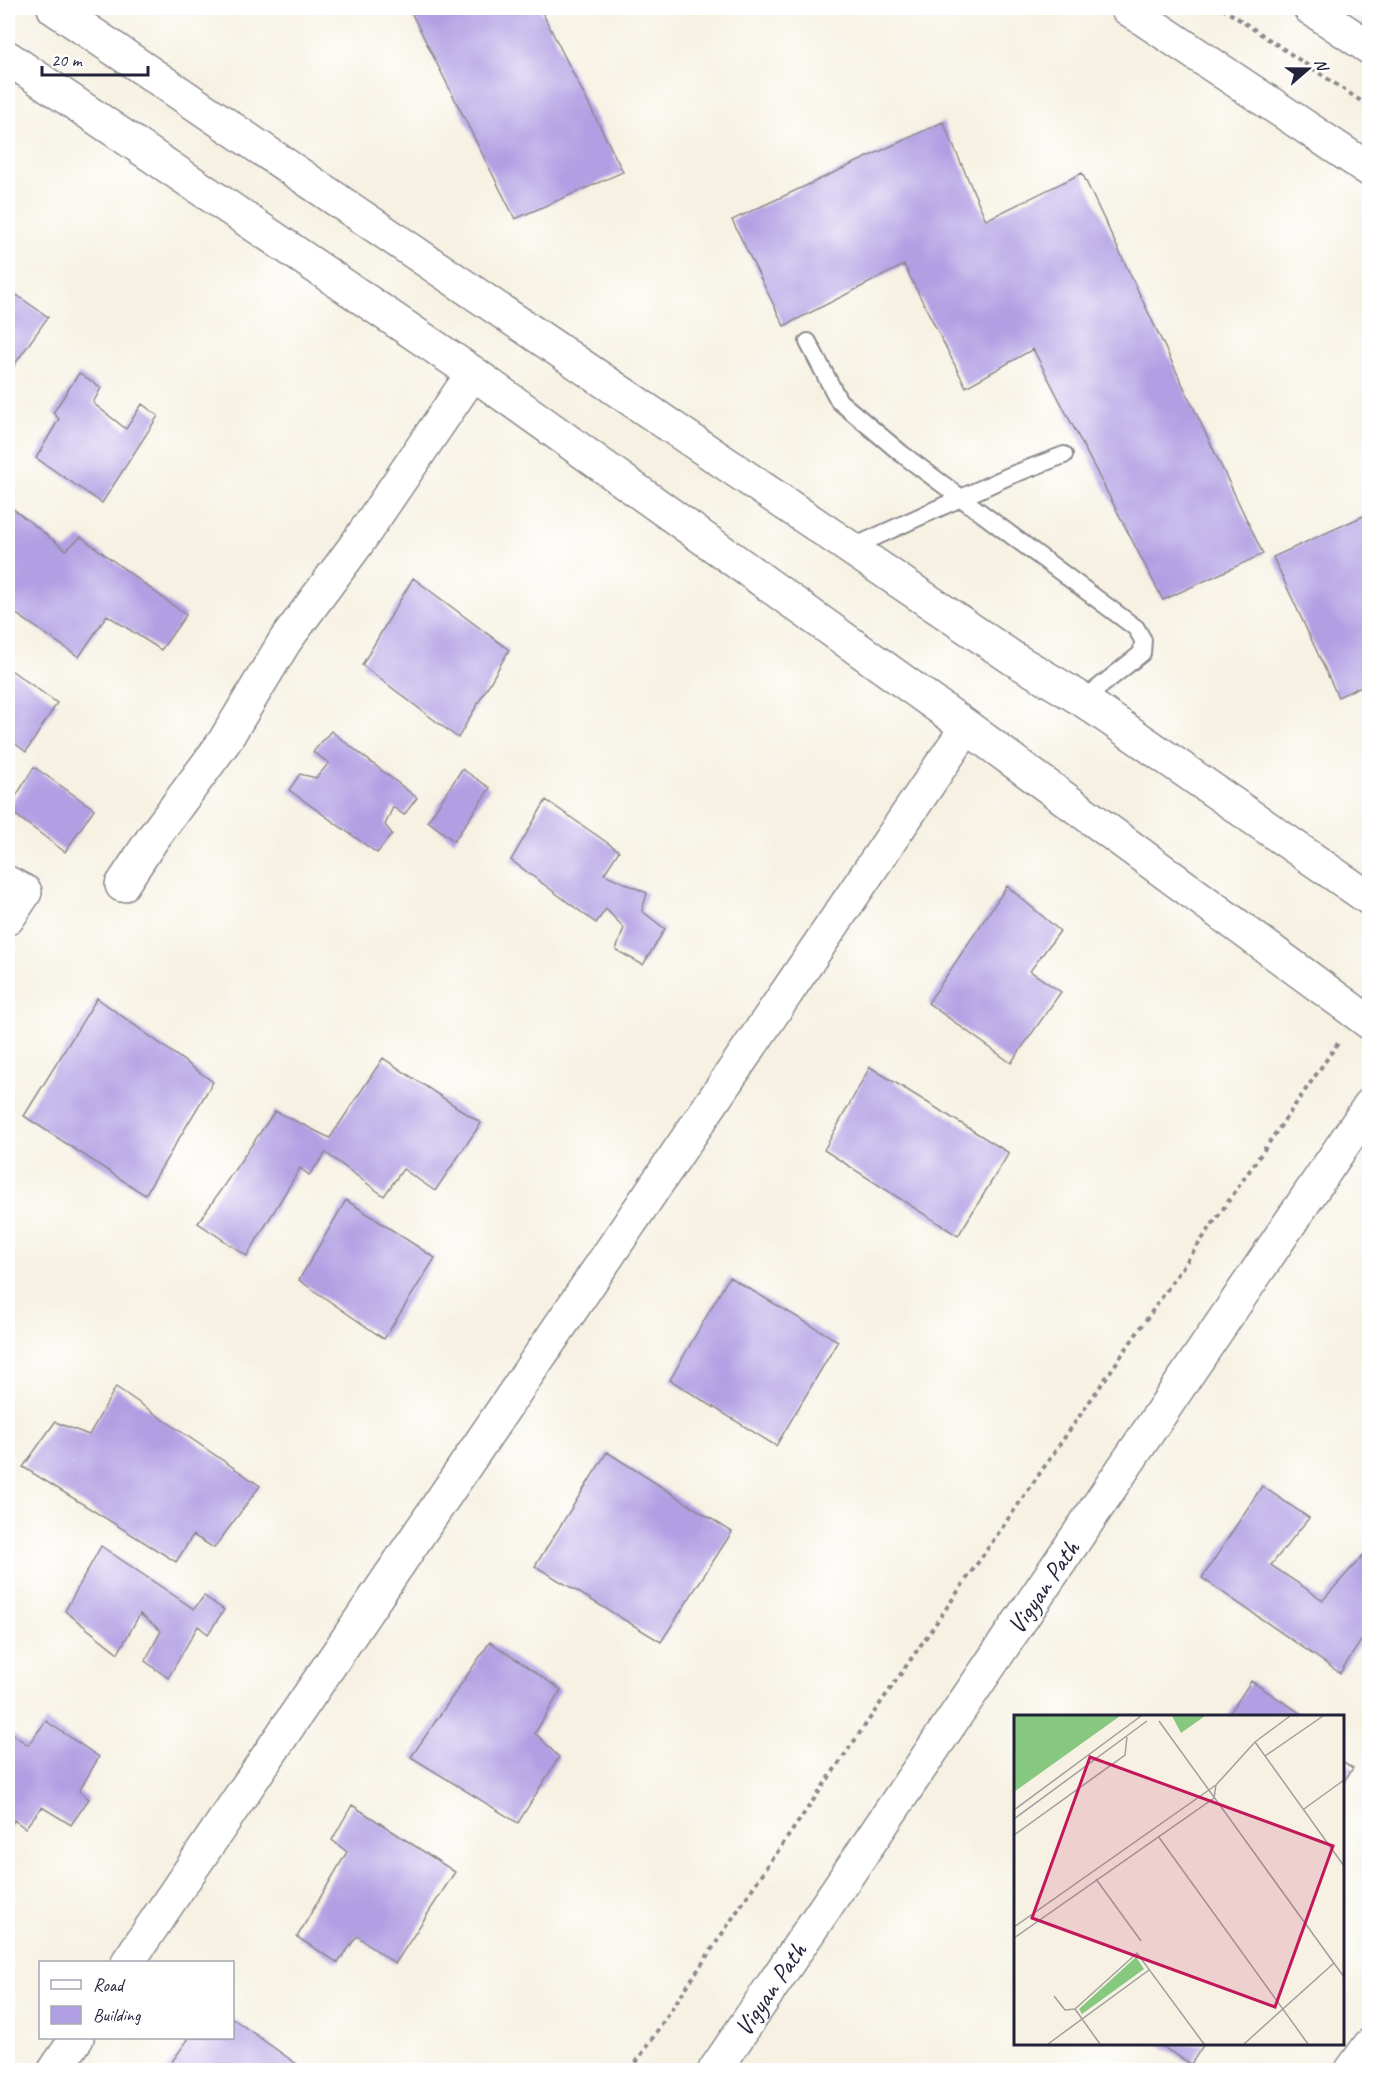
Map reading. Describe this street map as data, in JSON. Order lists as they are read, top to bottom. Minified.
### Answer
{"streets":{"street":["Vigyan Path"]},"legend":["Road","Building"],"scale_bar":"20 m","north":"right"}
